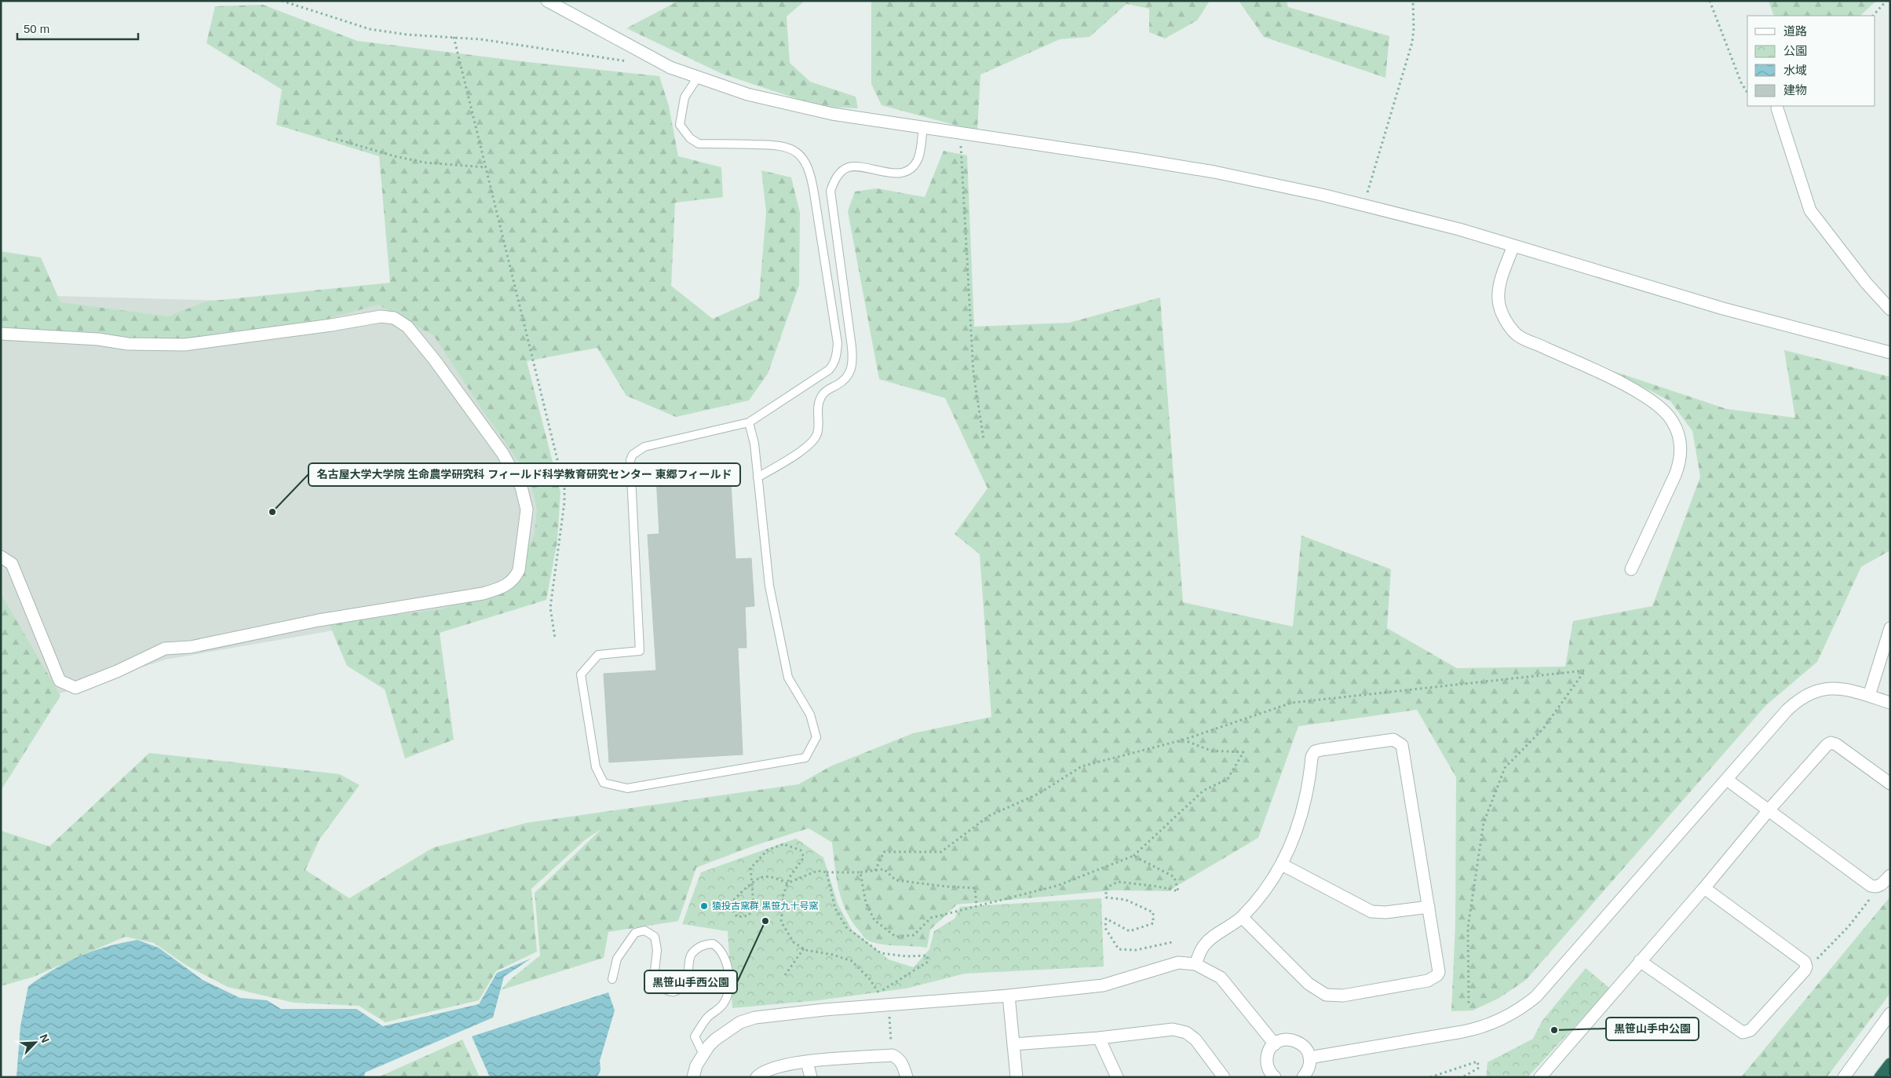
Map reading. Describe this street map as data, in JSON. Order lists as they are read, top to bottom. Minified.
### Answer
{"places":["名古屋大学大学院 生命農学研究科 フィールド科学教育研究センター 東郷フィールド","猿投古窯群 黒笹九十号窯","黒笹山手西公園","黒笹山手中公園"],"legend":["道路","公園","水域","建物"],"scale_bar":"50 m","north":"top right"}
